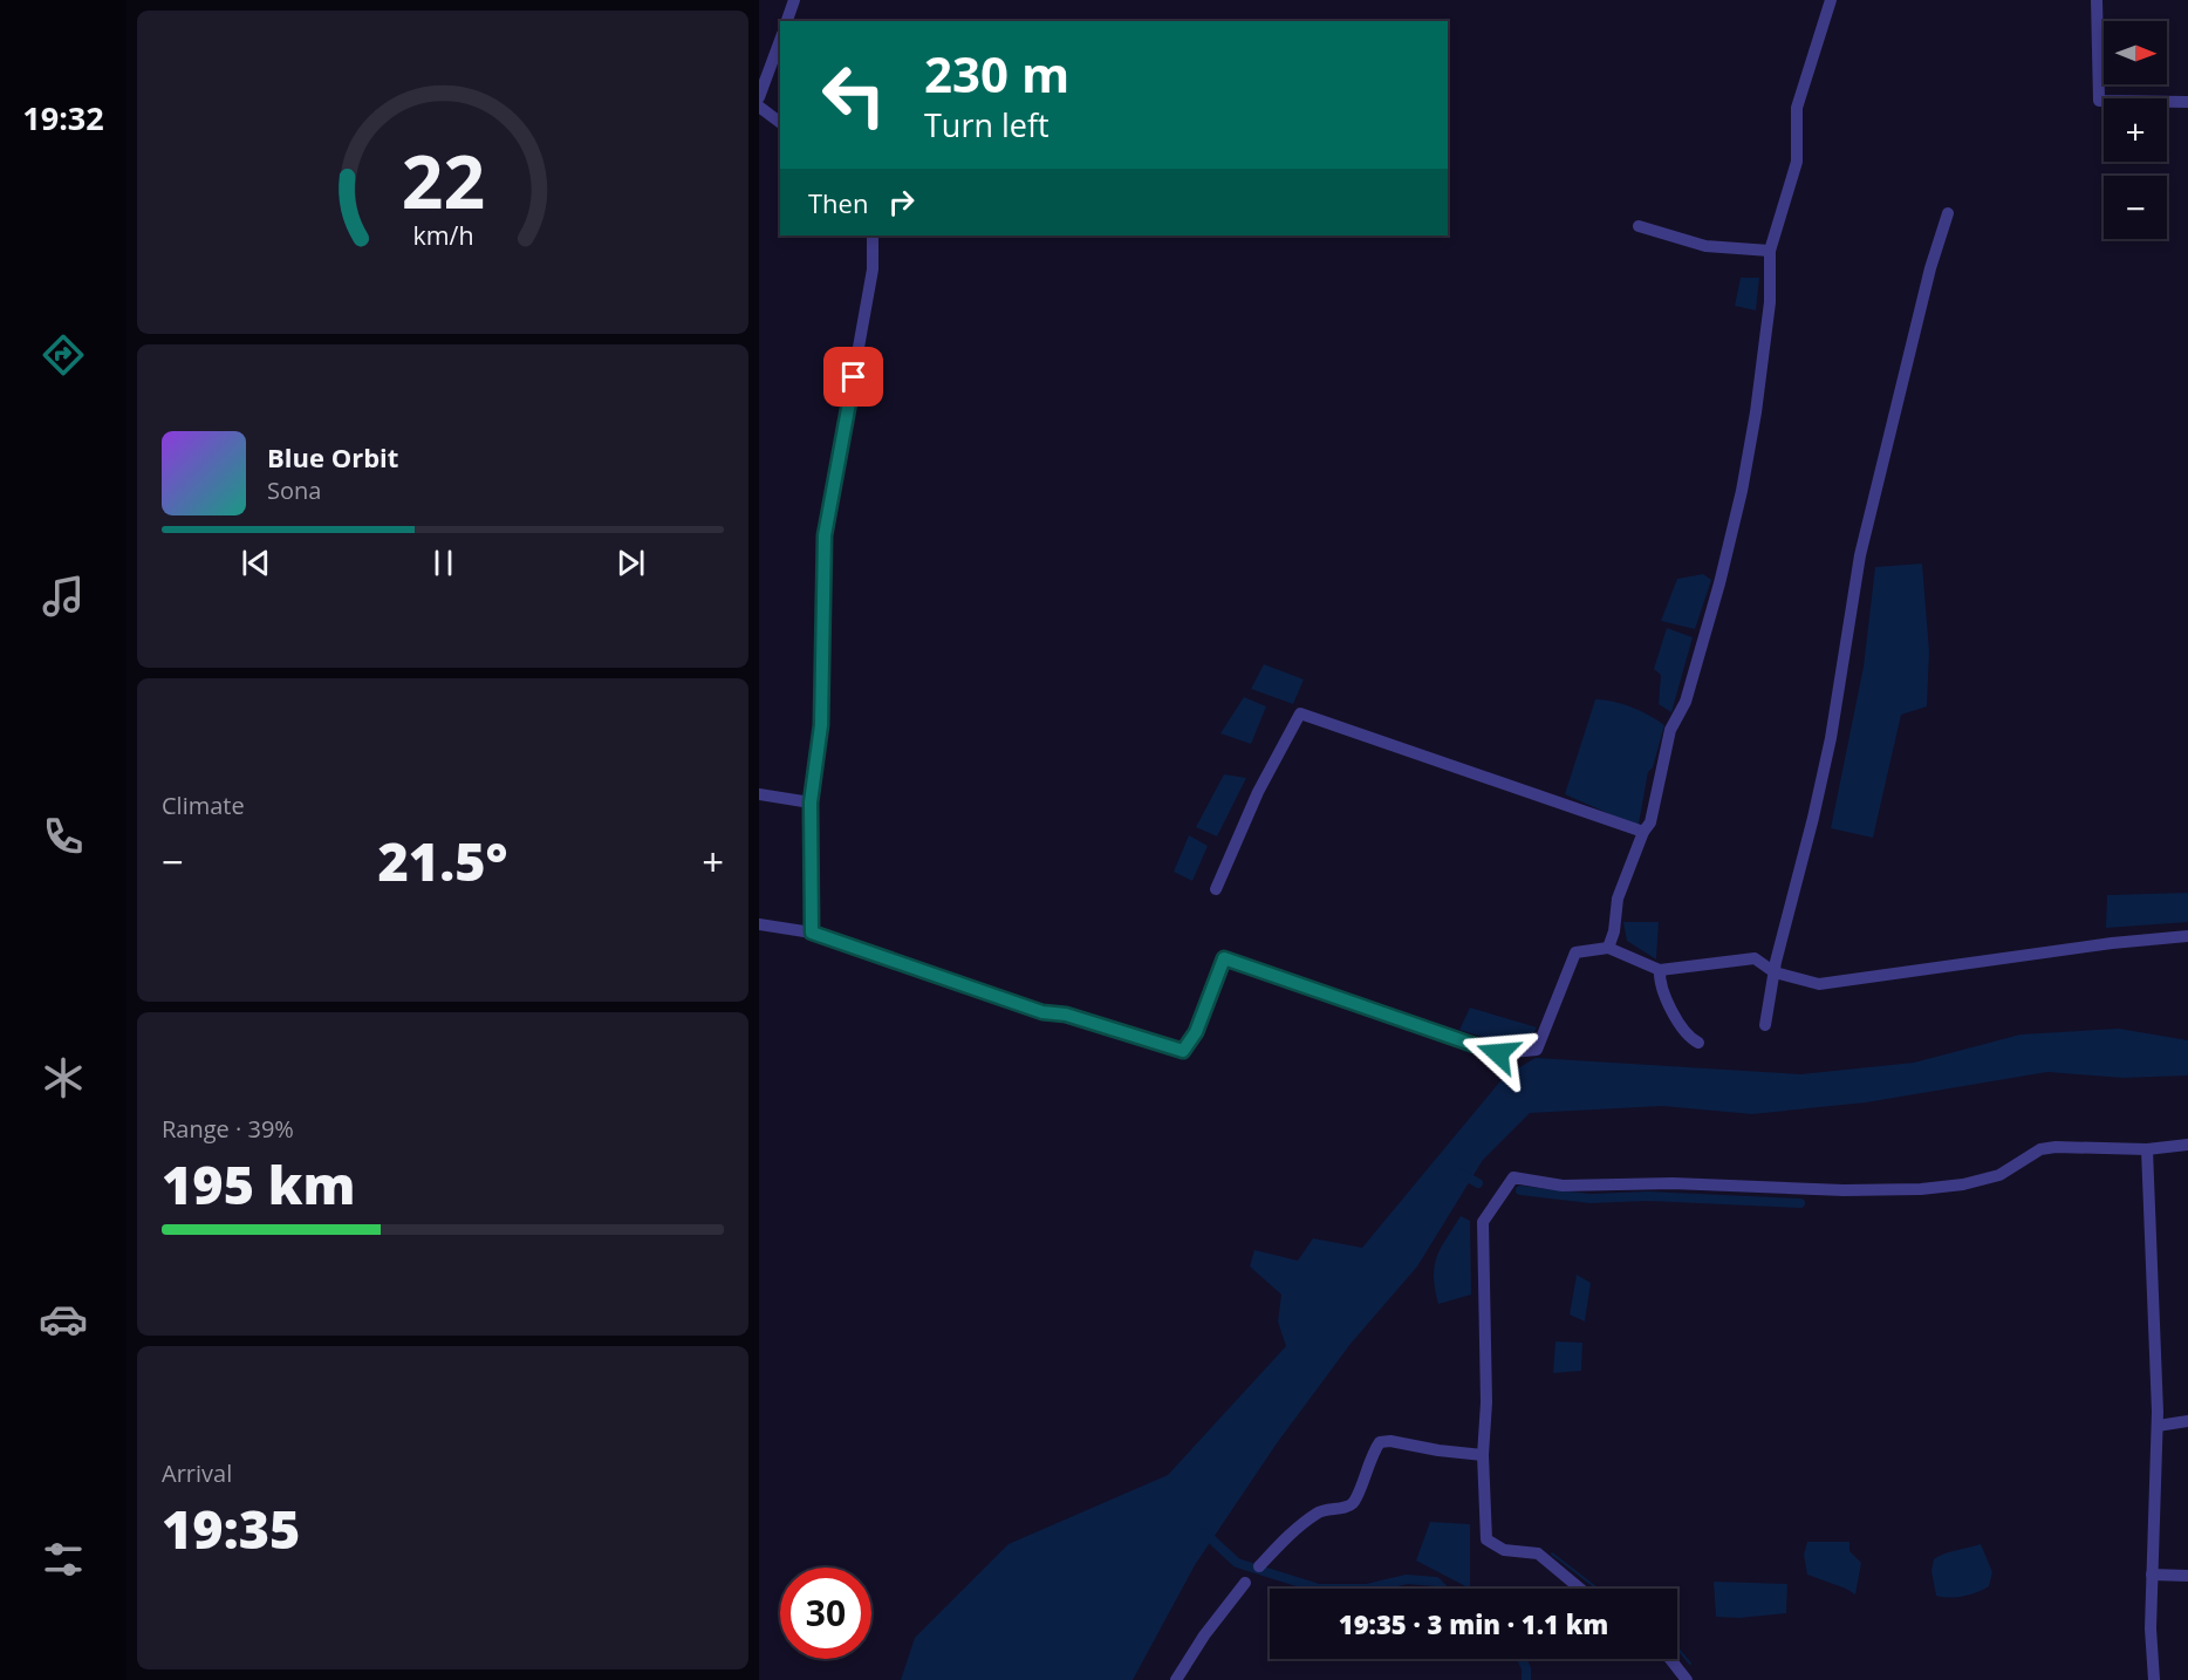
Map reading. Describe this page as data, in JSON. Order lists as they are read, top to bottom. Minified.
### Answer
{"north":"right","page":{"tabs":"19:32","map_buttons":["+","−"],"turn":["230 m","Turn left"],"then":"Then","song":["Blue Orbit","Sona"],"tile":["Climate",["Range · 39%","195 km"],["Arrival","19:35"]],"heat":["−","21.5°","+"],"limit":"30","trip":"19:35 · 3 min · 1.1 km","gauge":["22","km/h"]}}
